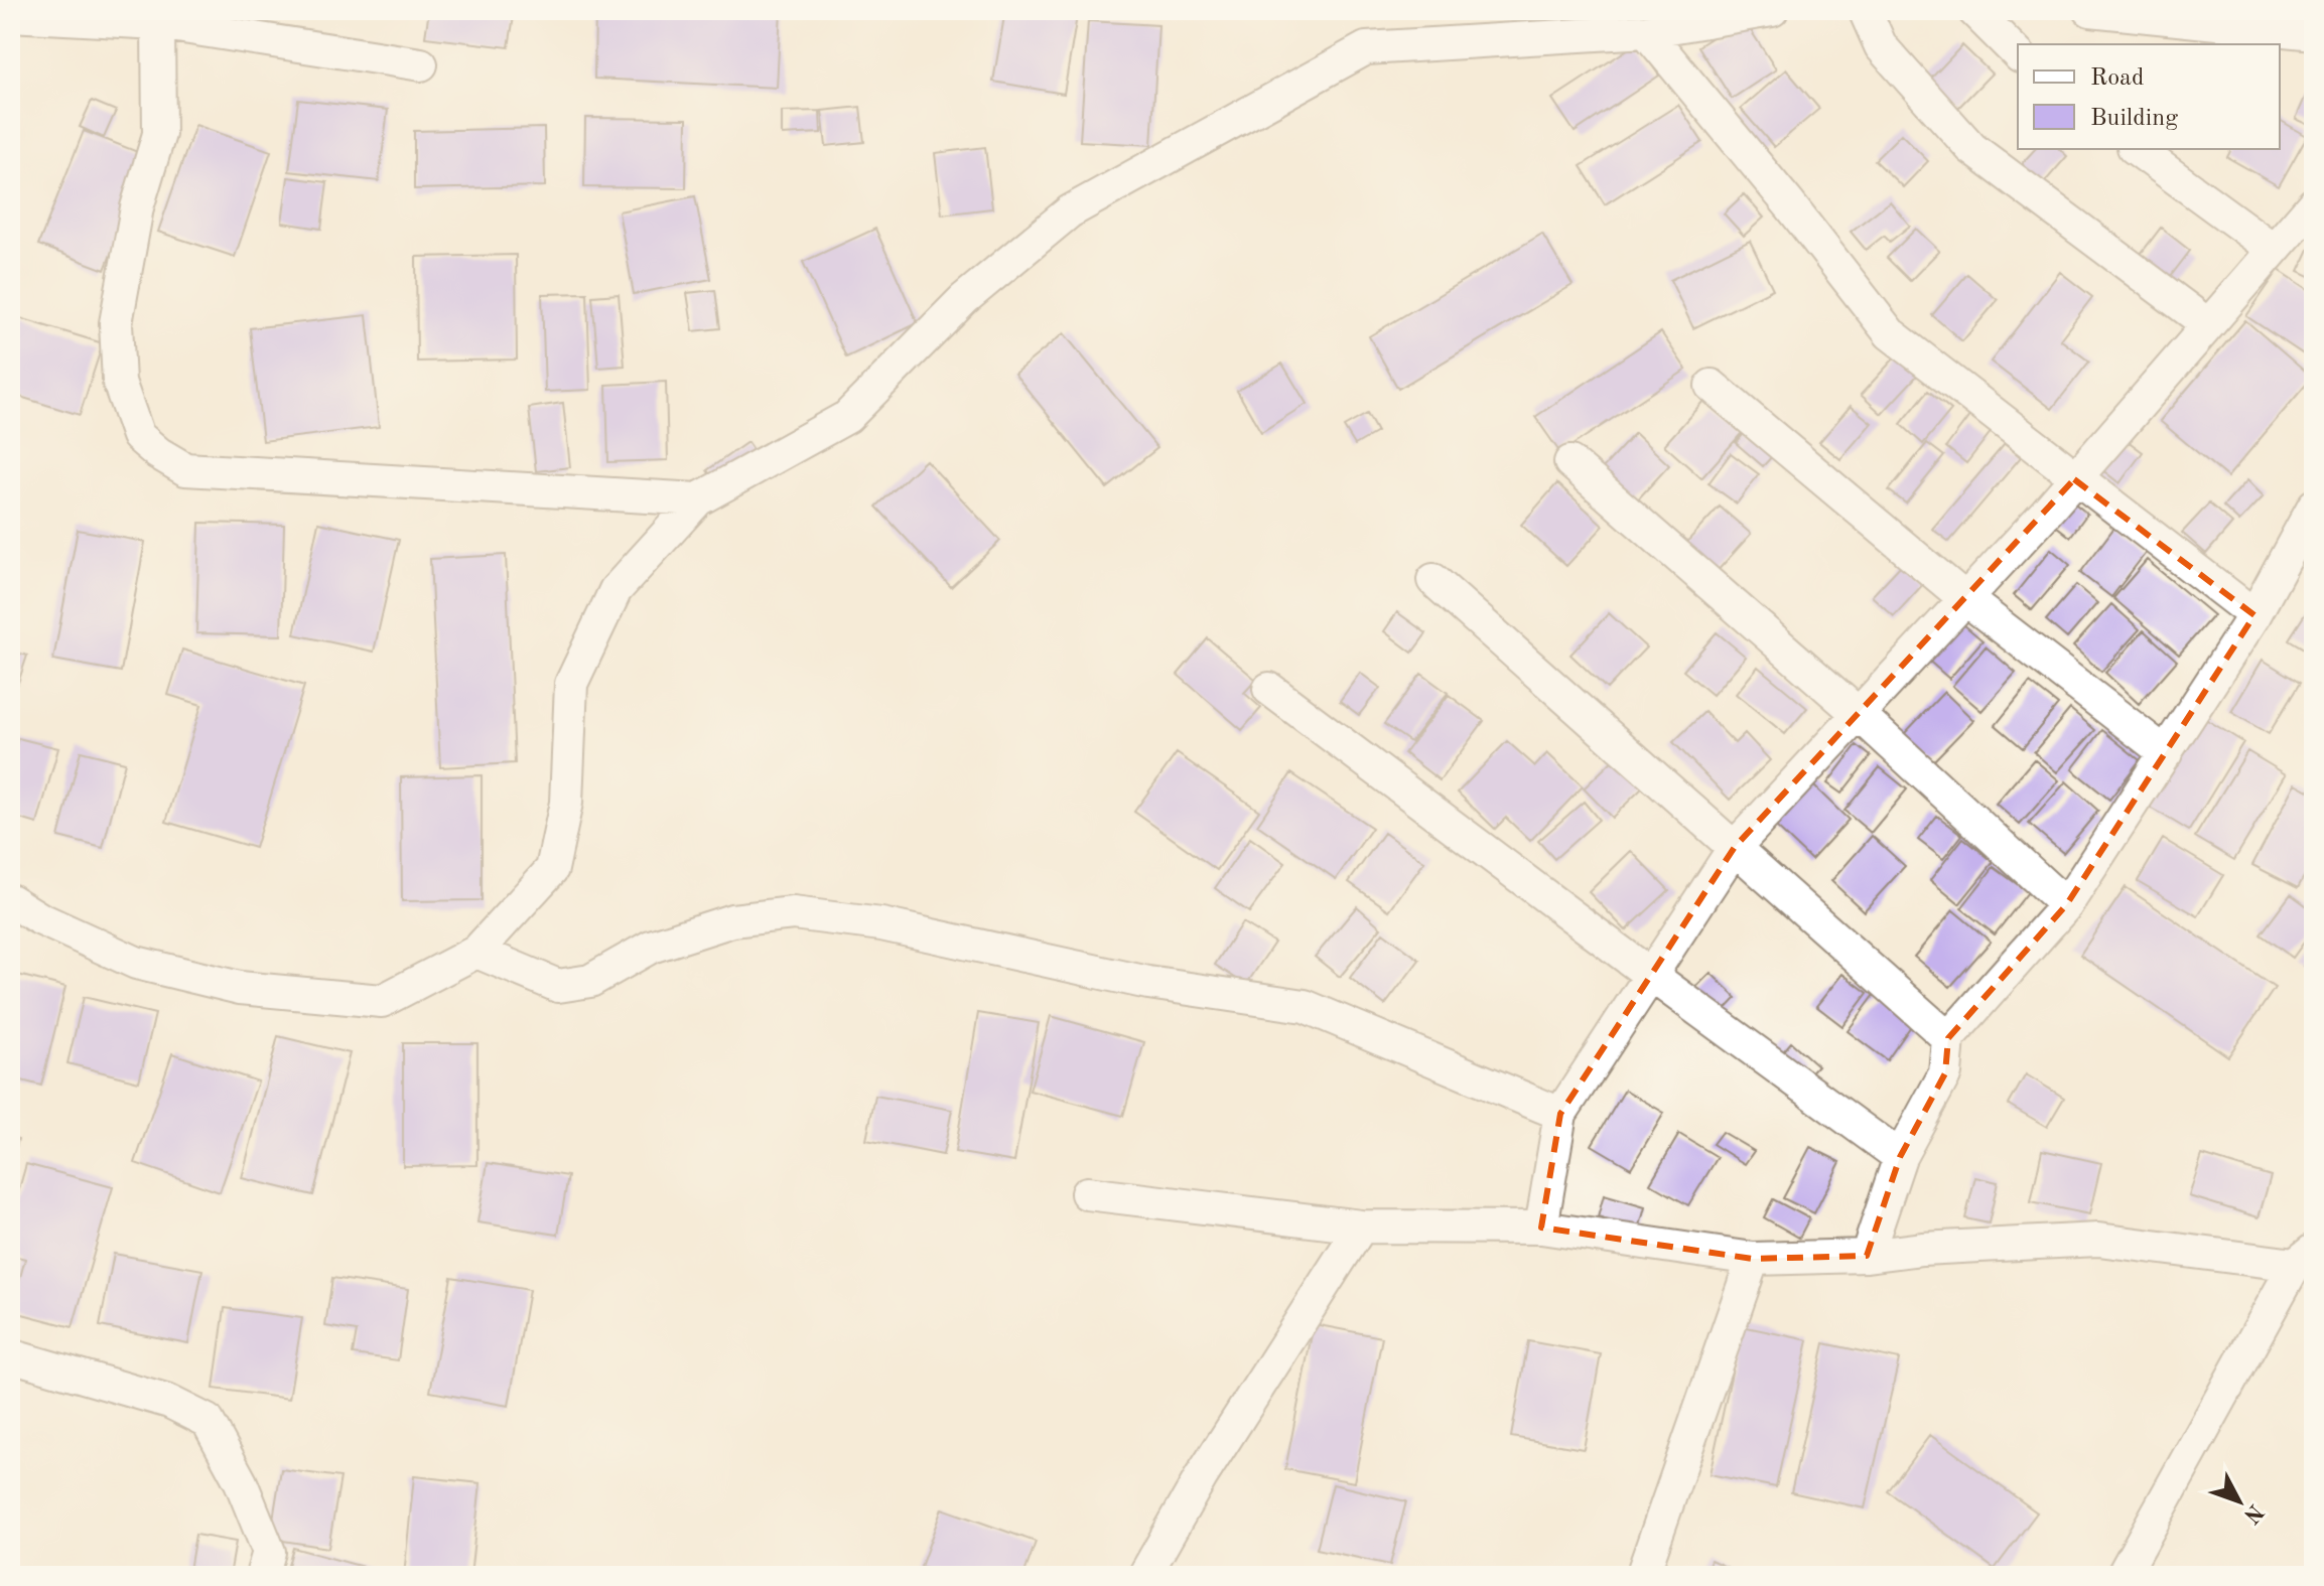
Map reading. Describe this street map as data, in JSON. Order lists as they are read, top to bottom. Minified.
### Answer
{"legend":["Road","Building"],"north":"bottom right"}
